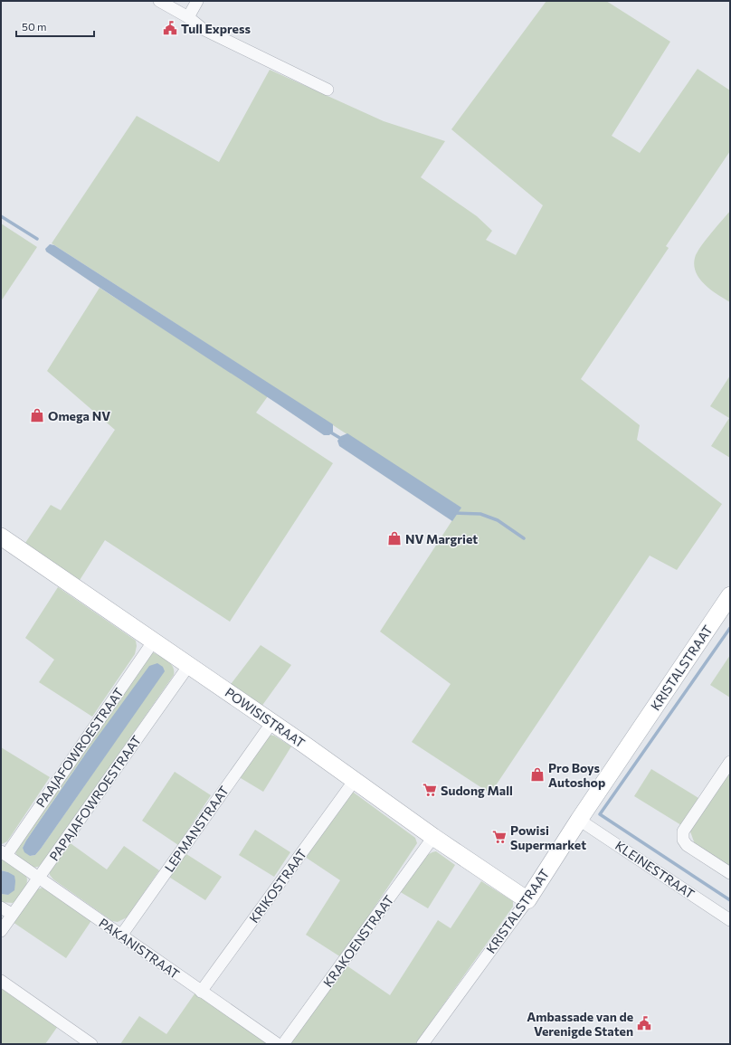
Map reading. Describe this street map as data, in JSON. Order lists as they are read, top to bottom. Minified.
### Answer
{"streets":{"street":["KRISTALSTRAAT","POWISISTRAAT","PAAJAFOWROESTRAAT","PAPAJAFOWROESTRAAT","LEPMANSTRAAT","KLEINESTRAAT","KRIKOSTRAAT","KRAKOENSTRAAT","PAKANISTRAAT"]},"crossings":[["KRISTALSTRAAT","POWISISTRAAT"],["KRISTALSTRAAT","KLEINESTRAAT"],["POWISISTRAAT","PAAJAFOWROESTRAAT"],["POWISISTRAAT","PAPAJAFOWROESTRAAT"],["POWISISTRAAT","LEPMANSTRAAT"],["POWISISTRAAT","KRIKOSTRAAT"],["POWISISTRAAT","KRAKOENSTRAAT"],["PAAJAFOWROESTRAAT","PAKANISTRAAT"],["PAPAJAFOWROESTRAAT","PAKANISTRAAT"],["LEPMANSTRAAT","PAKANISTRAAT"],["KRIKOSTRAAT","PAKANISTRAAT"]],"places":{"public building":["Tull Express","Ambassade van de Verenigde Staten"],"shop":["Omega NV","NV Margriet","Pro Boys Autoshop"],"supermarket":["Sudong Mall","Powisi Supermarket"]},"scale_bar":"50 m"}
